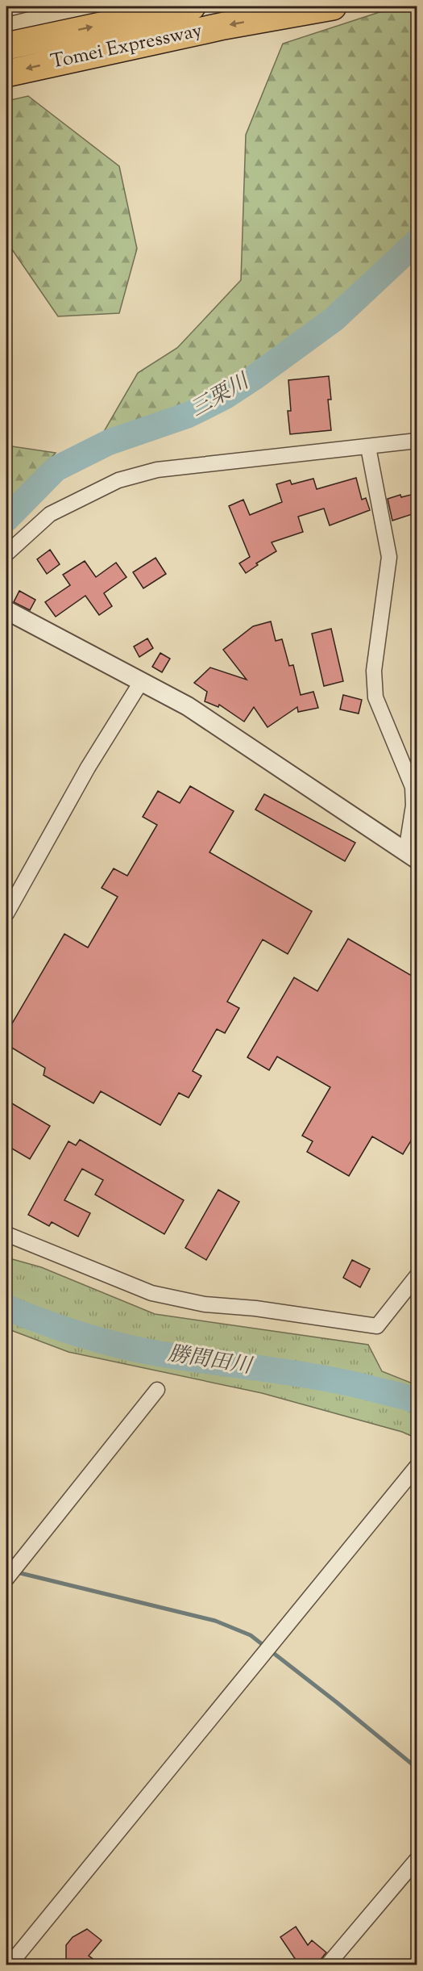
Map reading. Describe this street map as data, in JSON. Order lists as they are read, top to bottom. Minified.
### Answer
{"streets":{"highway":["Tomei Expressway"]},"water":["三栗川","勝間田川"]}
